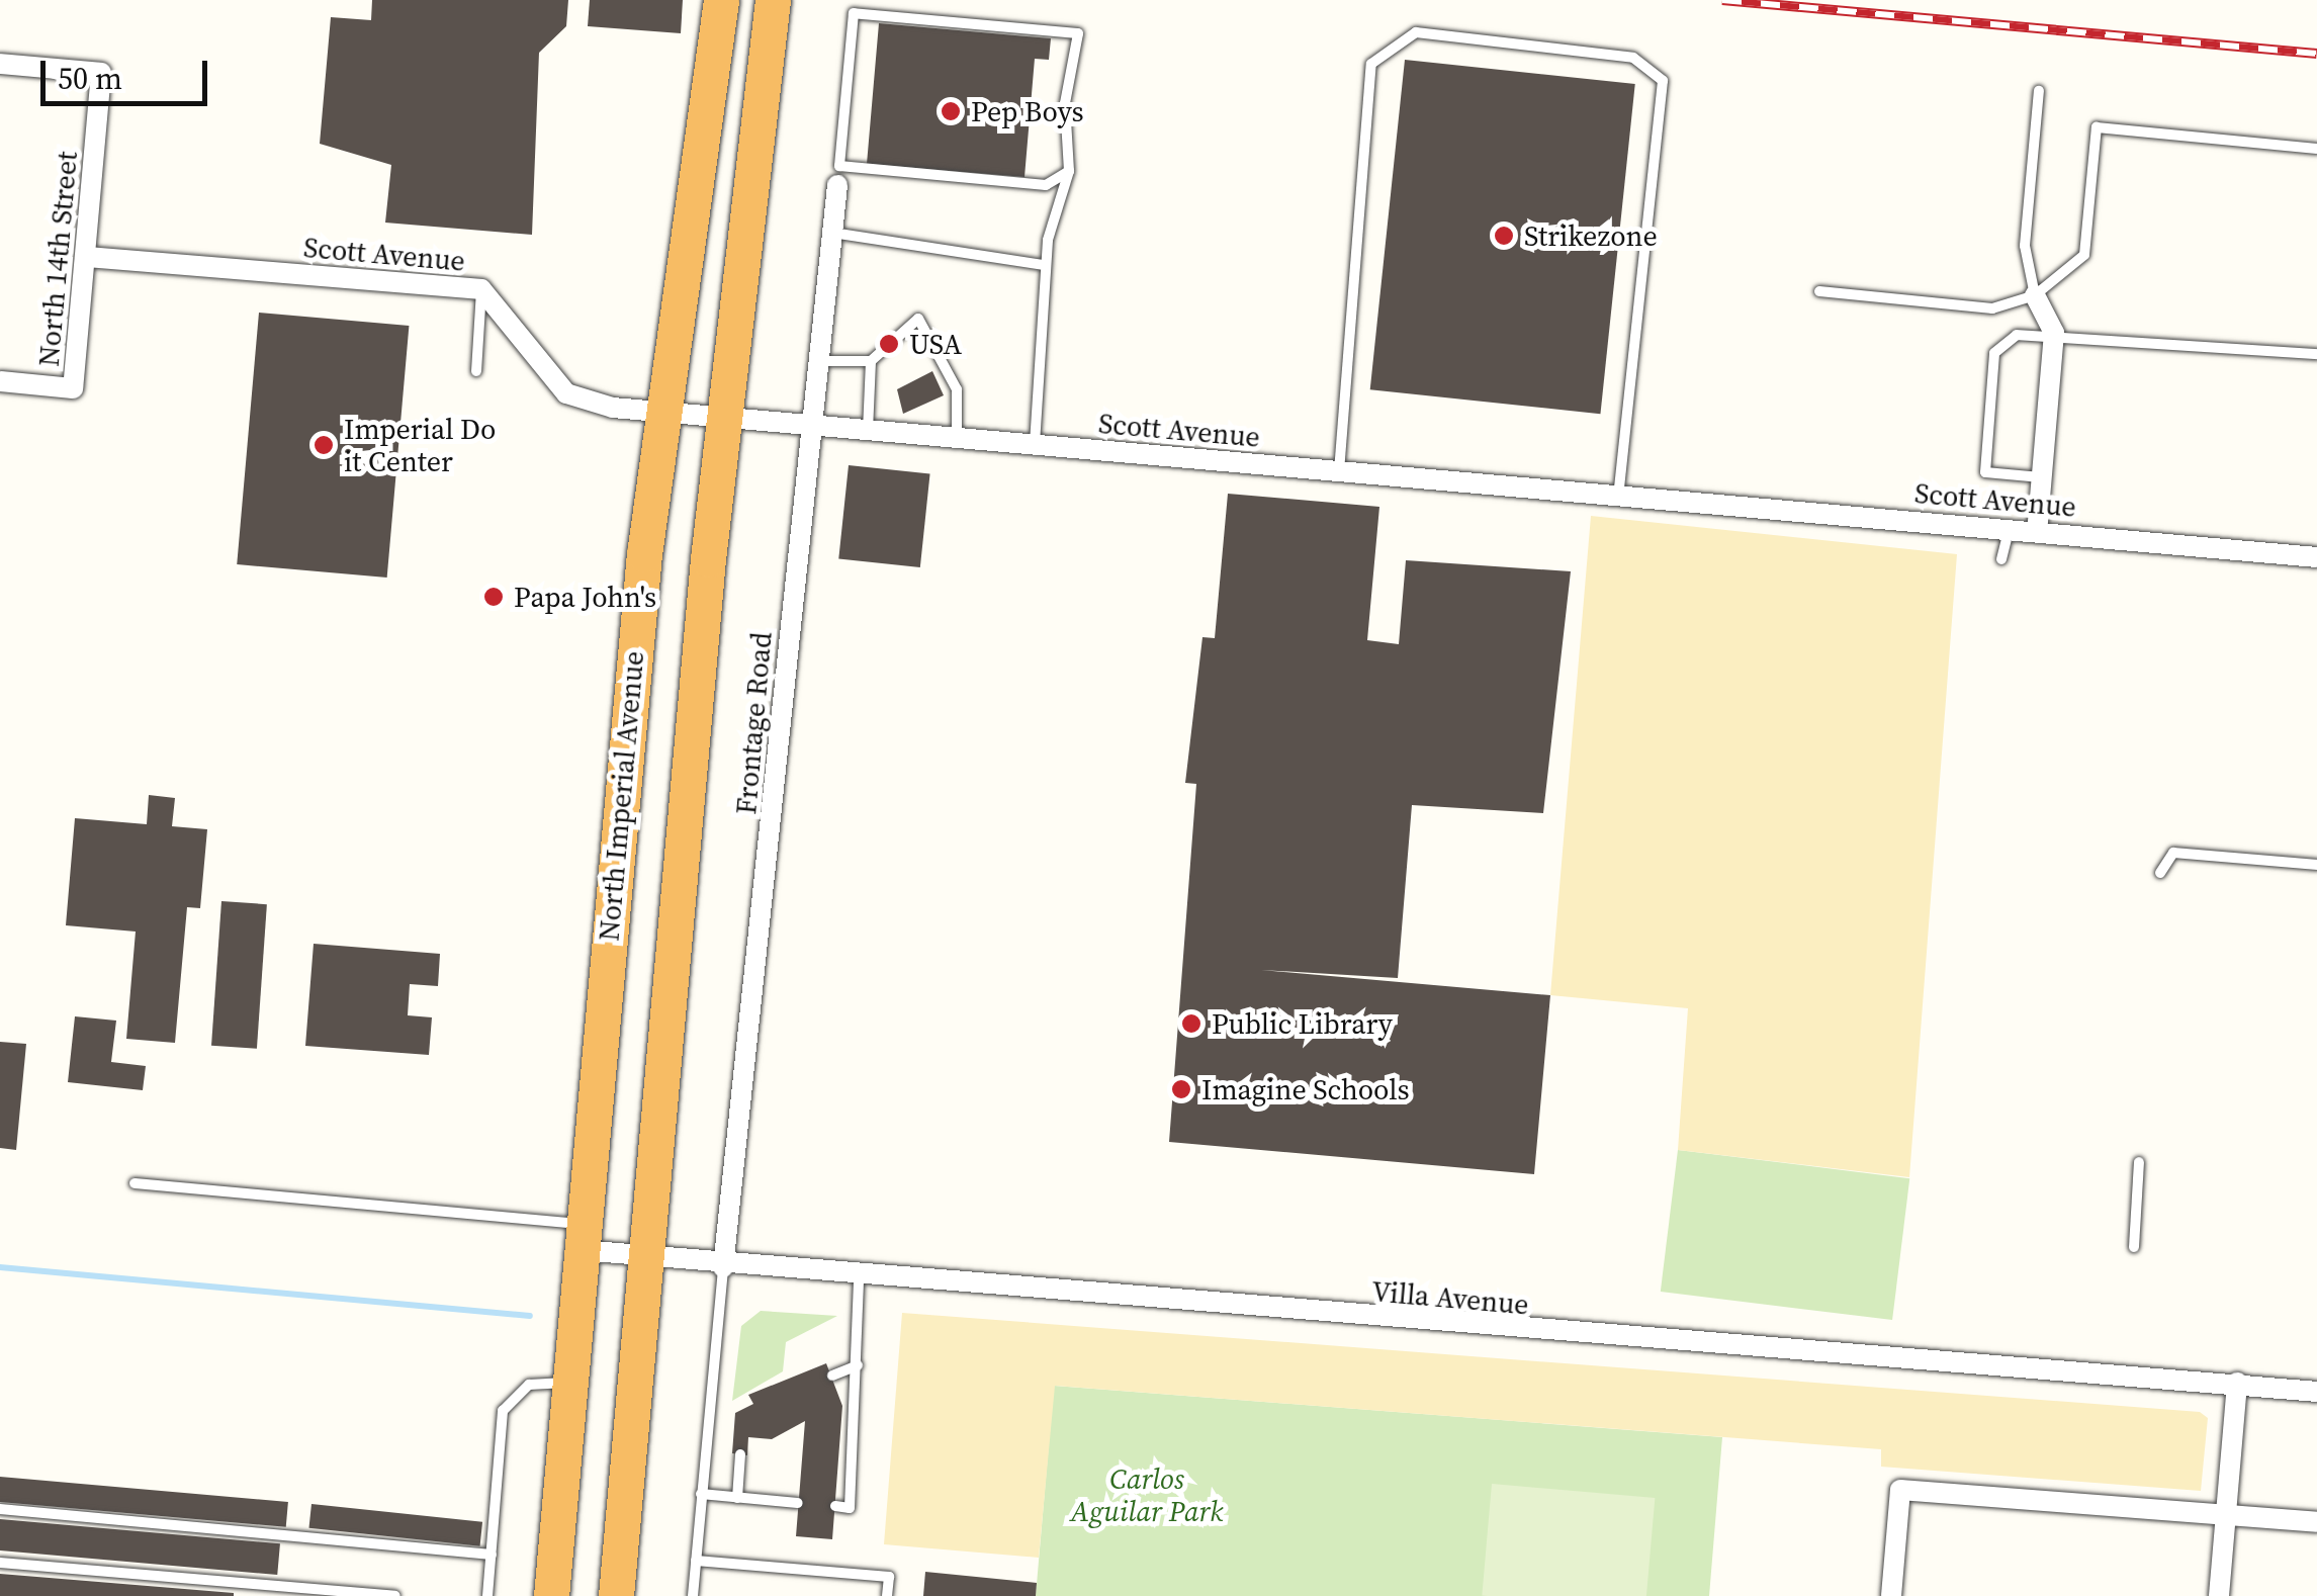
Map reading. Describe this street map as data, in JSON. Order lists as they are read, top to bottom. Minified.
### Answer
{"streets":{"highway":["North Imperial Avenue"],"street":["Scott Avenue","North 14th Street","Frontage Road","Villa Avenue"]},"crossings":[["Scott Avenue","North 14th Street"],["Scott Avenue","Frontage Road"],["Scott Avenue","North Imperial Avenue"],["Frontage Road","Villa Avenue"],["North Imperial Avenue","Villa Avenue"]],"parks":["Carlos Aguilar Park"],"places":["Pep Boys","Strikezone","USA","Imperial Do it Center","Papa John's","Public Library","Imagine Schools"],"scale_bar":"50 m"}
